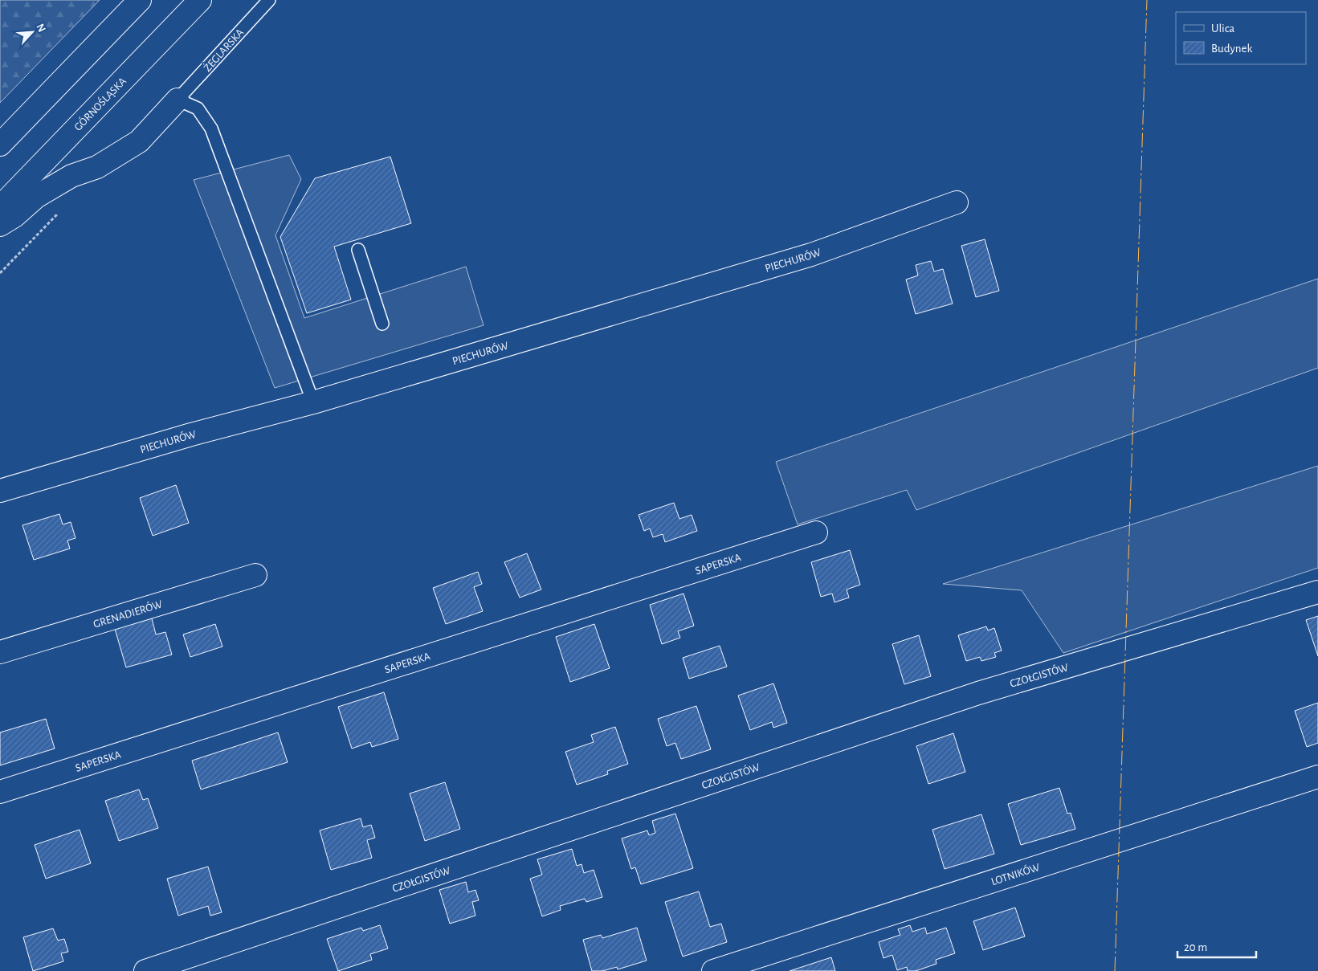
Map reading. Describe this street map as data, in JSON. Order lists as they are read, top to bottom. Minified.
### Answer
{"streets":{"street":["GÓRNOŚLĄSKA","PIECHURÓW","SAPERSKA","GRENADIERÓW","CZOŁGISTÓW","LOTNIKÓW"],"lane":["ŻEGLARSKA"]},"legend":["Ulica","Budynek"],"scale_bar":"20 m","north":"top right"}
